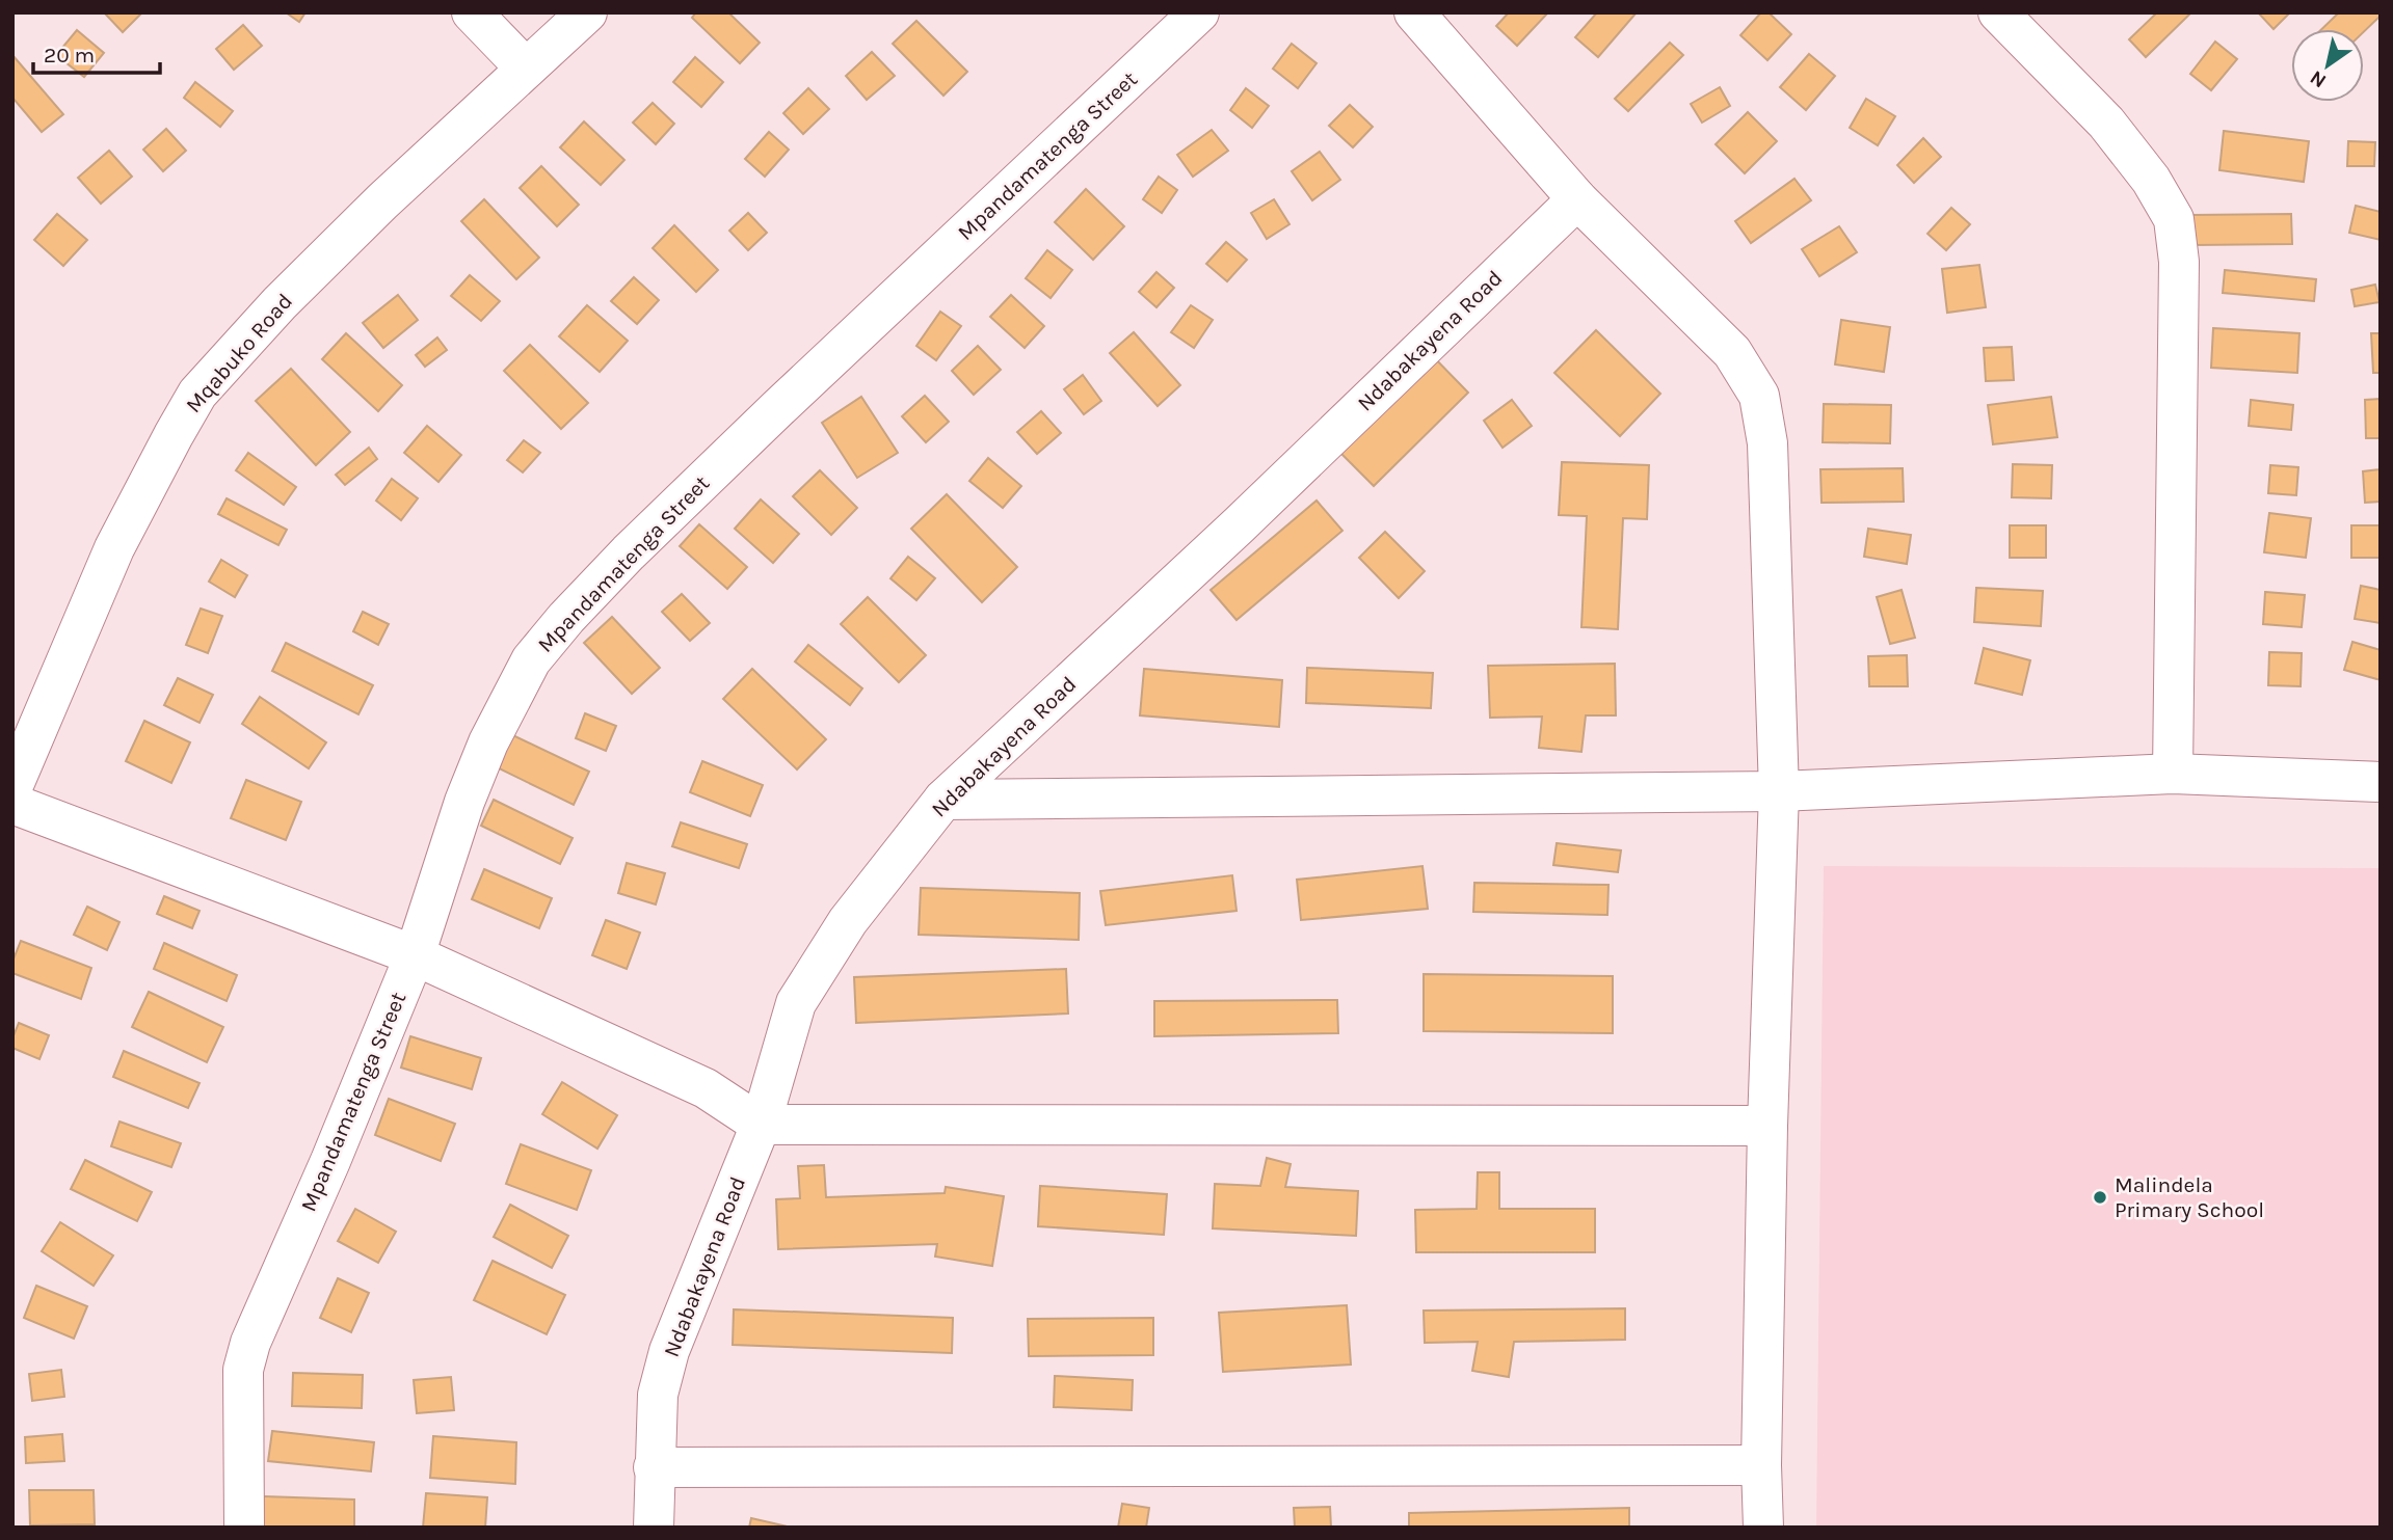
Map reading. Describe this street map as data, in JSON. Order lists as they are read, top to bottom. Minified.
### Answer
{"streets":{"street":["Mpandamatenga Street","Ndabakayena Road","Mqabuko Road"]},"places":["Malindela Primary School"],"scale_bar":"20 m","north":"bottom left"}
